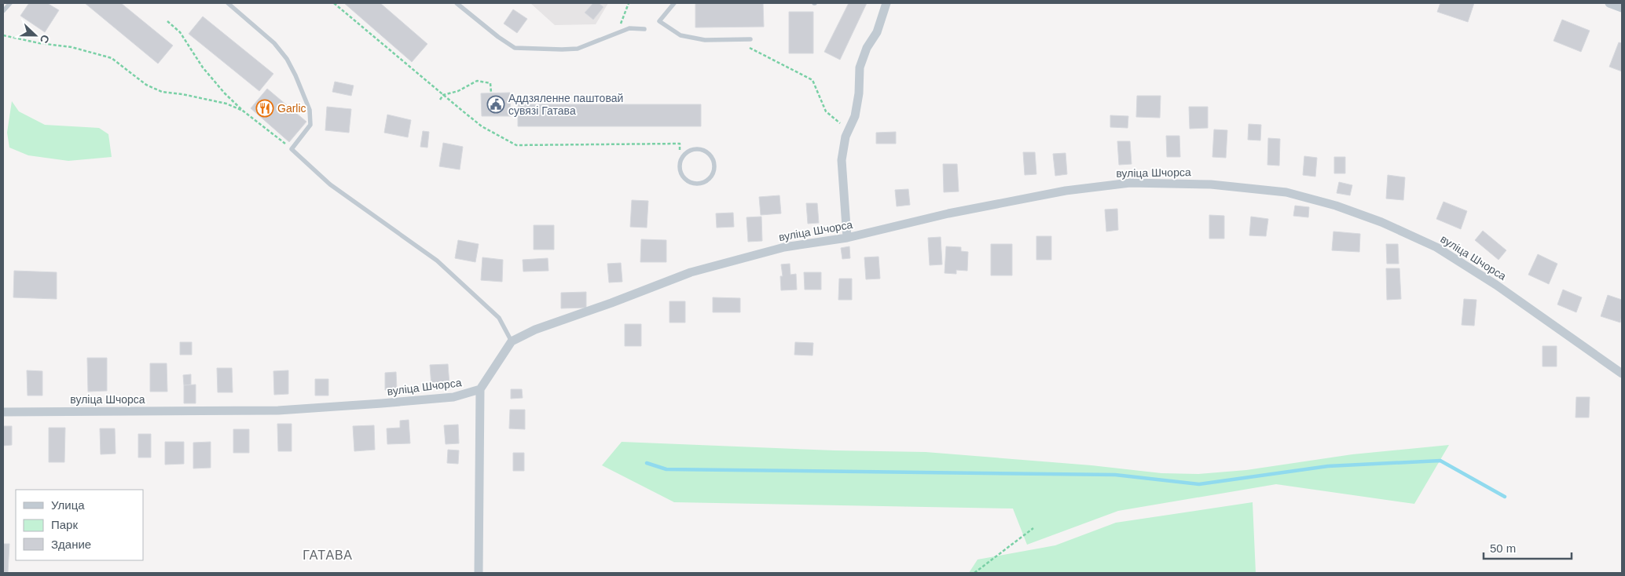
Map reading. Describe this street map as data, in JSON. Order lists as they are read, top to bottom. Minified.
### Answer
{"streets":{"street":["вуліца Шчорса"]},"districts":["ГАТАВА"],"places":{"public building":["Аддзяленне паштовай сувязі Гатава"],"restaurant":["Garlic"]},"legend":["Улица","Парк","Здание"],"scale_bar":"50 m","north":"right"}
